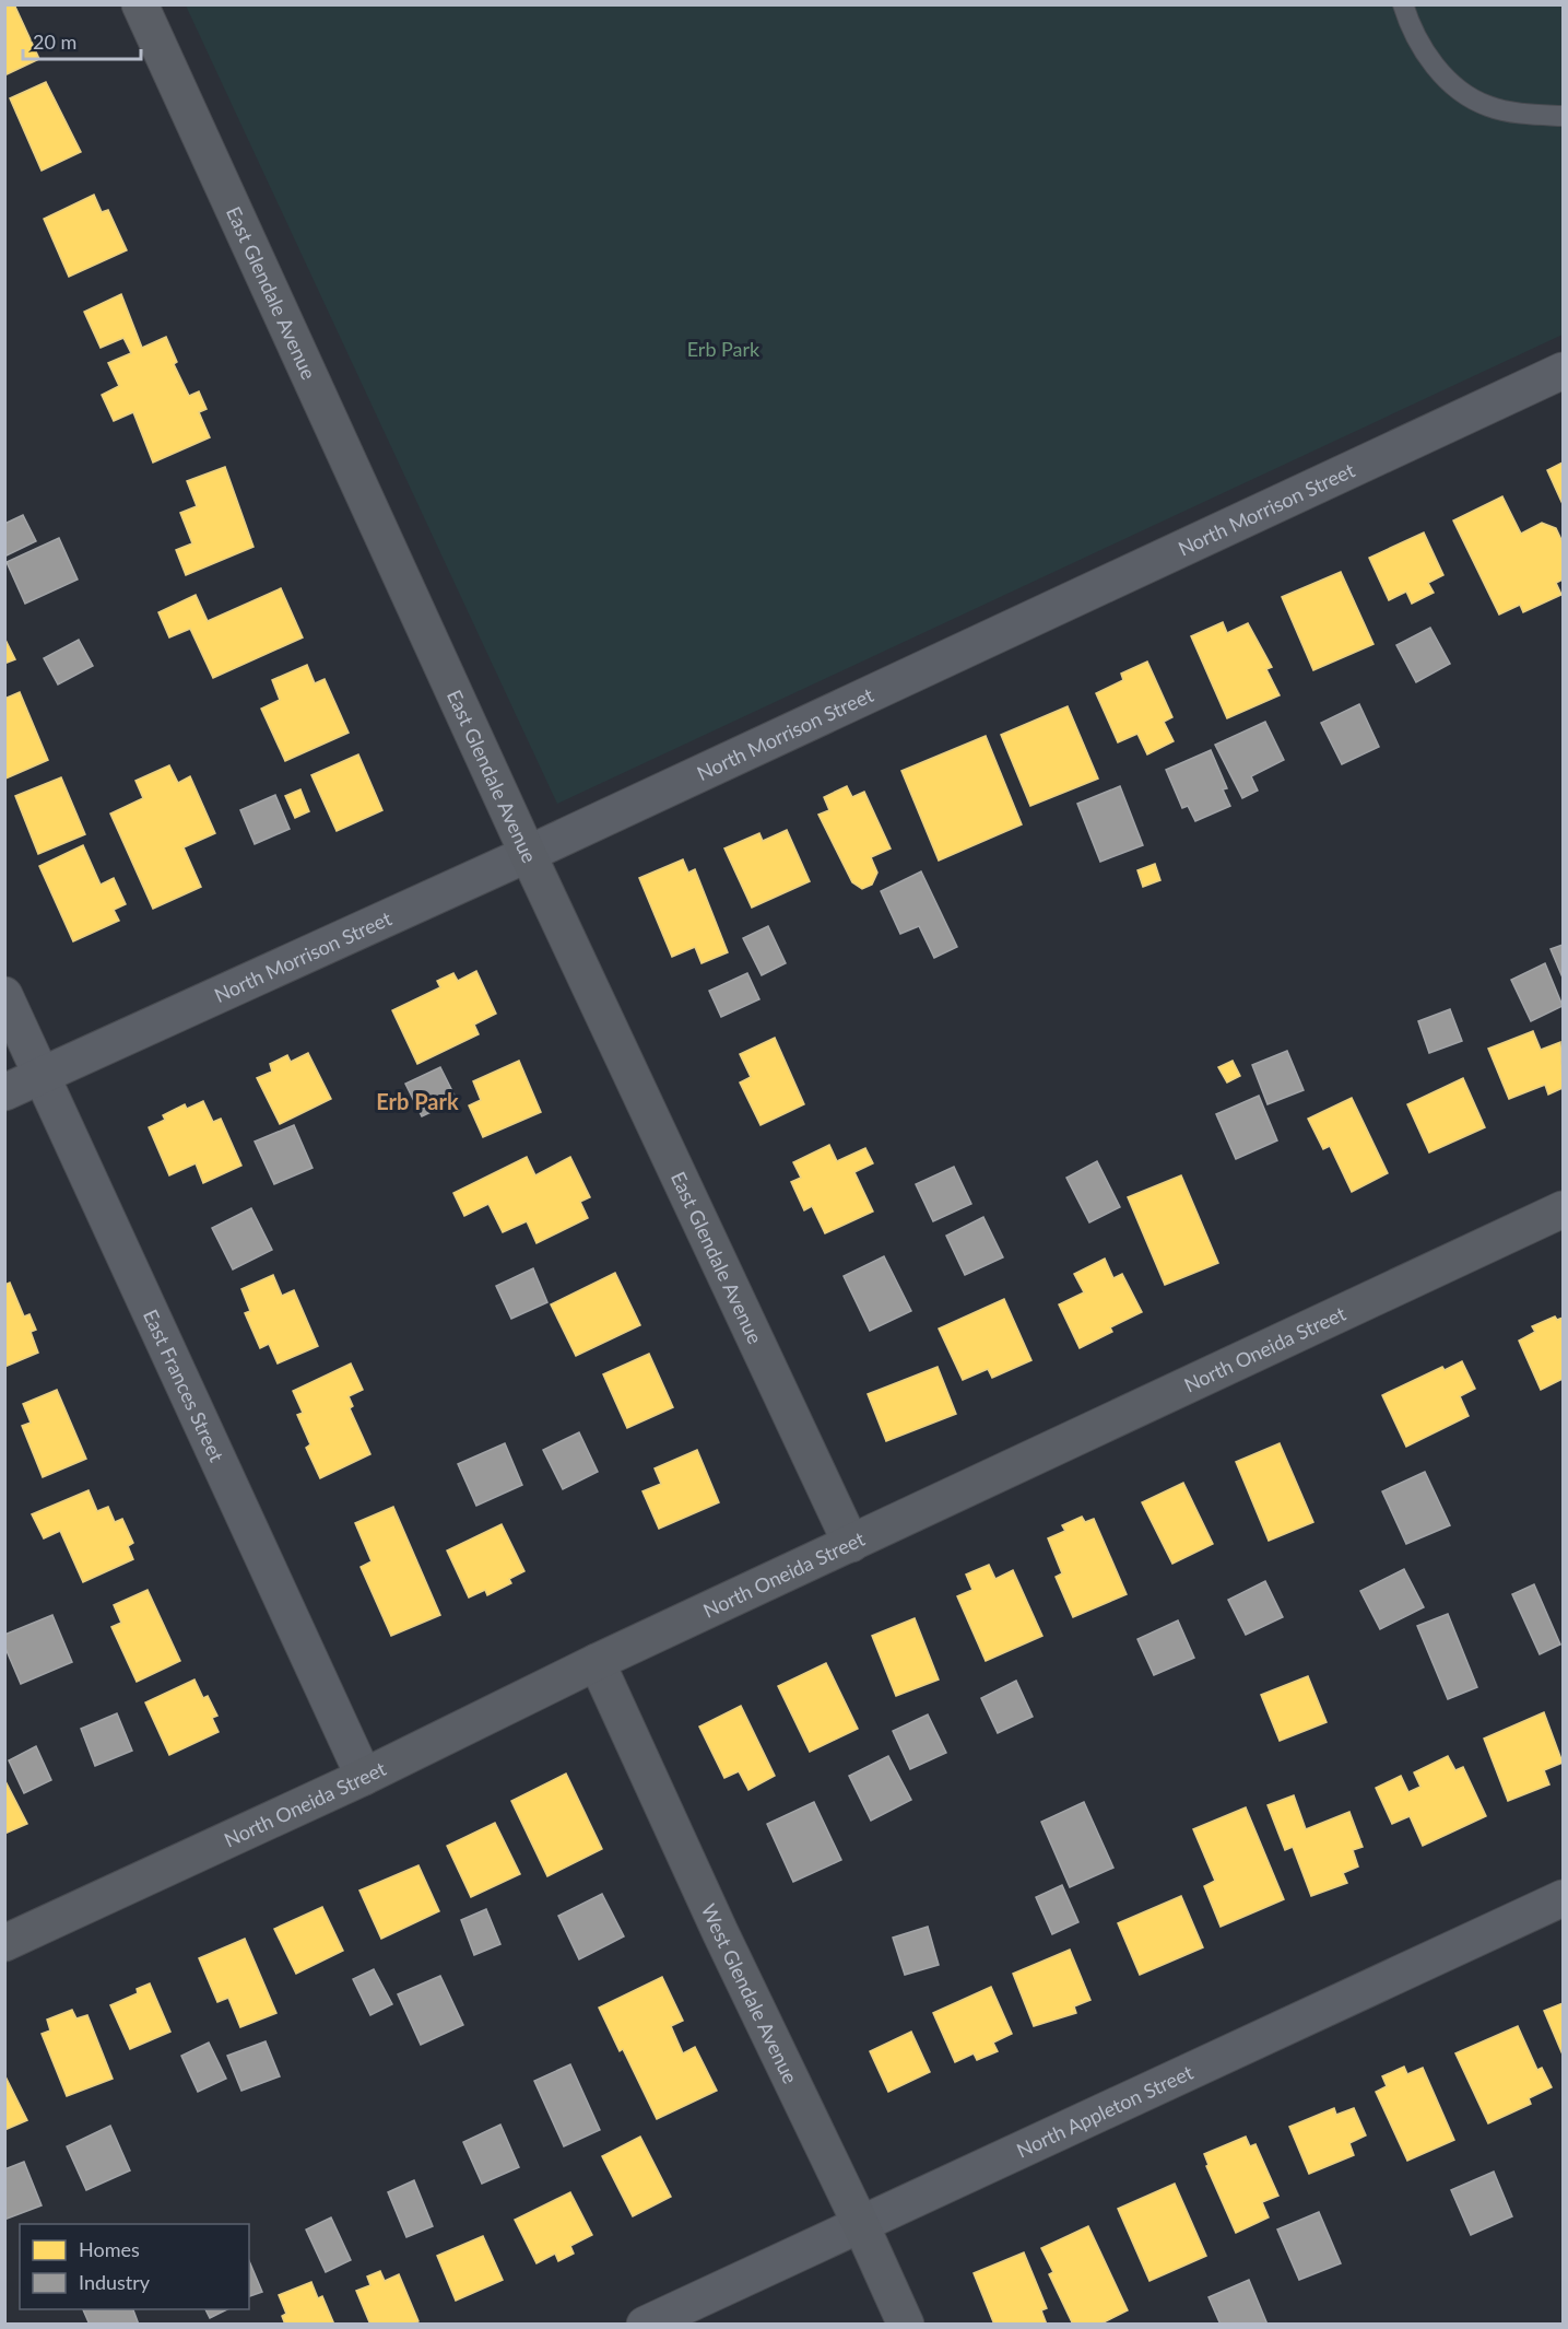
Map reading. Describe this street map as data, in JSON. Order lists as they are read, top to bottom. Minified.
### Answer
{"streets":{"street":["East Glendale Avenue","North Morrison Street","North Oneida Street","East Frances Street","West Glendale Avenue","North Appleton Street"]},"crossings":[["East Glendale Avenue","North Morrison Street"],["East Glendale Avenue","North Oneida Street"],["North Morrison Street","East Frances Street"],["North Oneida Street","East Frances Street"],["North Oneida Street","West Glendale Avenue"],["West Glendale Avenue","North Appleton Street"]],"districts":["Erb Park"],"parks":["Erb Park"],"legend":["Homes","Industry"],"scale_bar":"20 m"}
